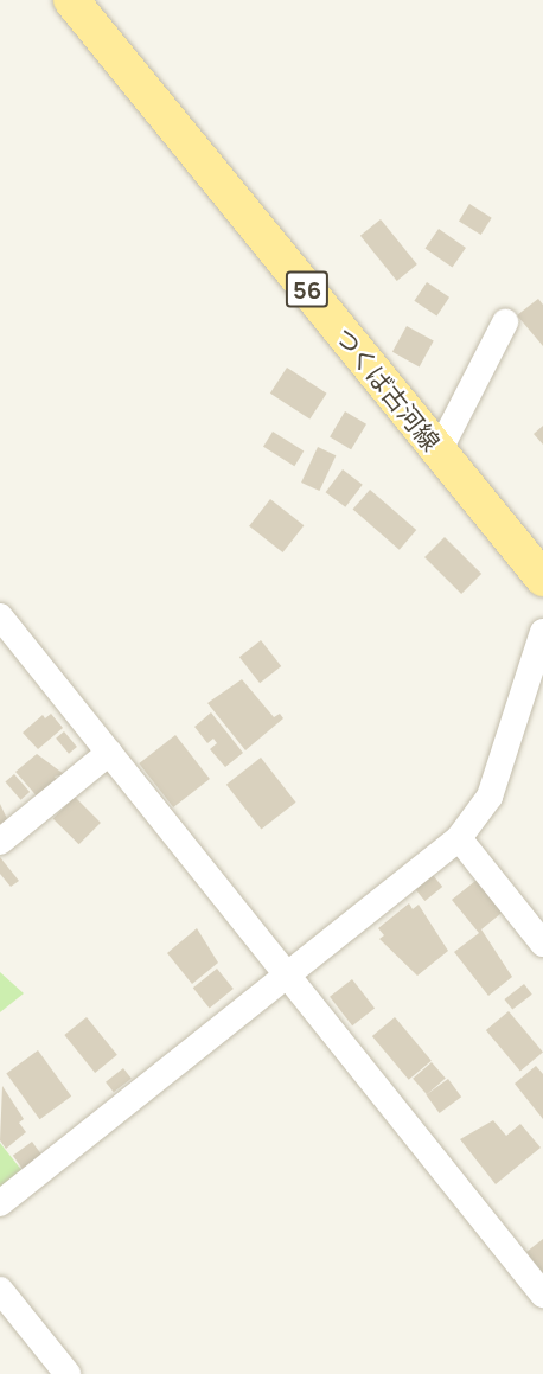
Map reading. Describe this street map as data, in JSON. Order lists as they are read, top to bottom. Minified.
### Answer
{"streets":{"main road":["56","つくば古河線"]}}
